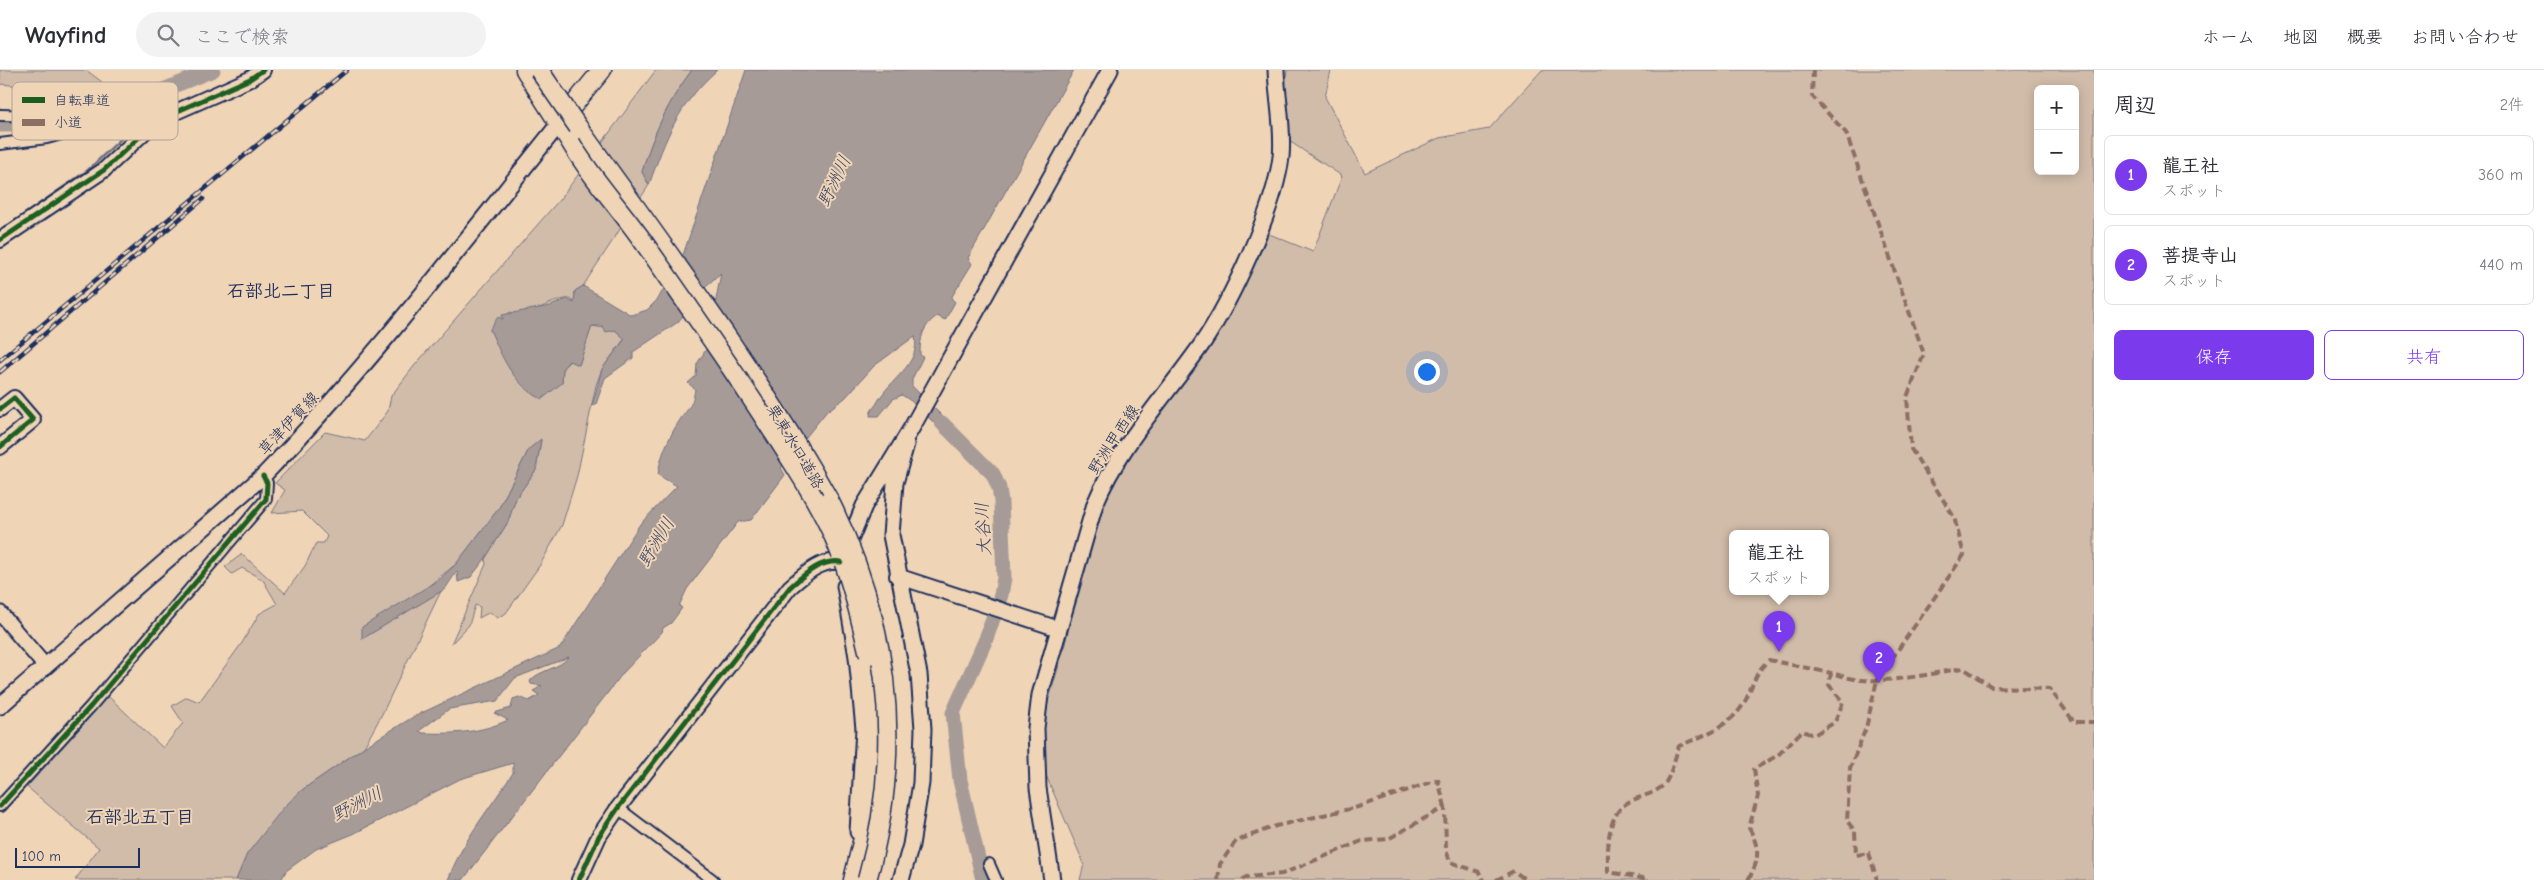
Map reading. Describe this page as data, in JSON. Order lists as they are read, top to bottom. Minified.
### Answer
{"streets":{"highway":["栗東水口道路"],"main road":["草津伊賀線","野洲甲西線"]},"crossings":[["草津伊賀線","栗東水口道路"]],"districts":["石部北二丁目","石部北五丁目"],"water":["野洲川","大谷川"],"legend":["自転車道","小道"],"scale_bar":"100 m","page":{"header":"Wayfind","search":"ここで検索","nav":["ホーム","地図","概要","お問い合わせ"],"heading":["周辺","2件"],"map_buttons":["+","−"],"list":[{"mark":"1","name":"龍王社","note":"スポット","value":"360 m"},{"mark":"2","name":"菩提寺山","note":"スポット","value":"440 m"}],"buttons":["保存","共有"],"popup":["龍王社","スポット"],"pins":["1","2"],"scale":"100 m"}}
